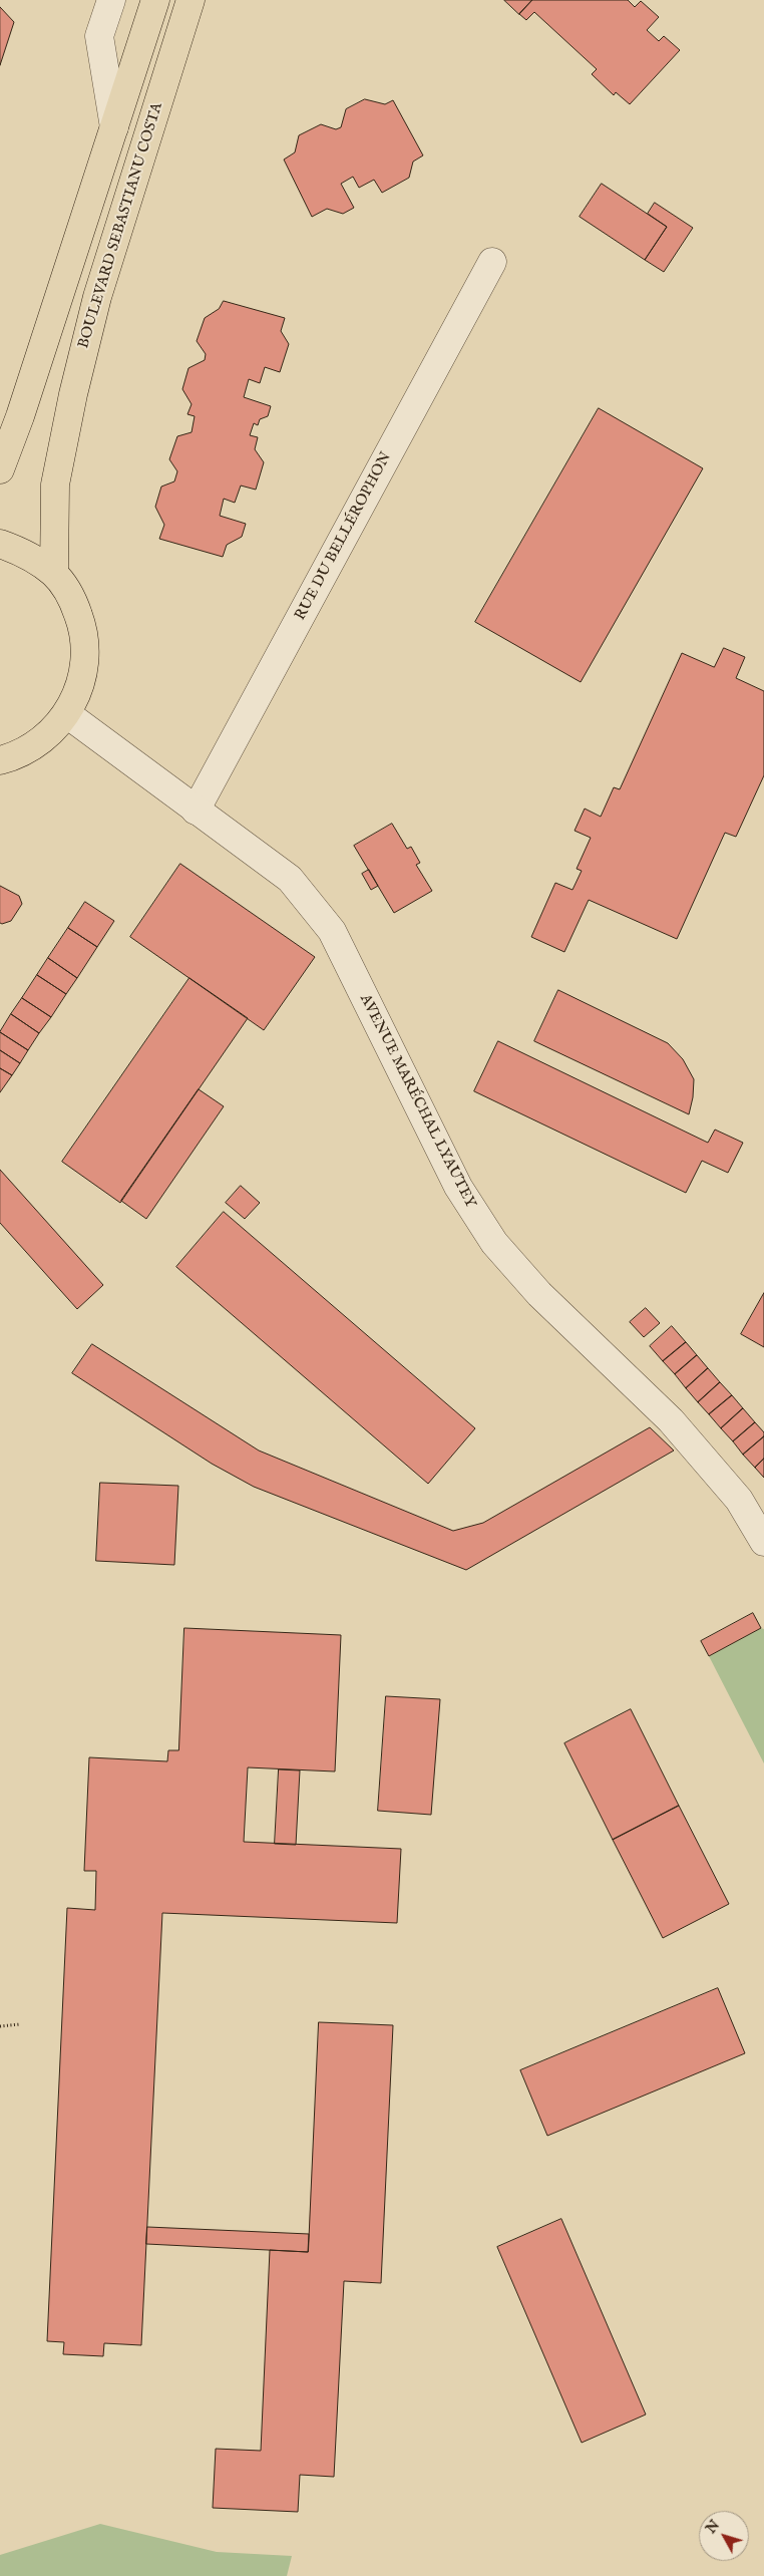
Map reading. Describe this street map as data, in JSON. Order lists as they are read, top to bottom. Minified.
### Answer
{"streets":{"main road":["BOULEVARD SEBASTIANU COSTA"],"street":["RUE DU BELLÉROPHON","AVENUE MARÉCHAL LYAUTEY"]},"crossings":[["RUE DU BELLÉROPHON","AVENUE MARÉCHAL LYAUTEY"]],"north":"top left"}
